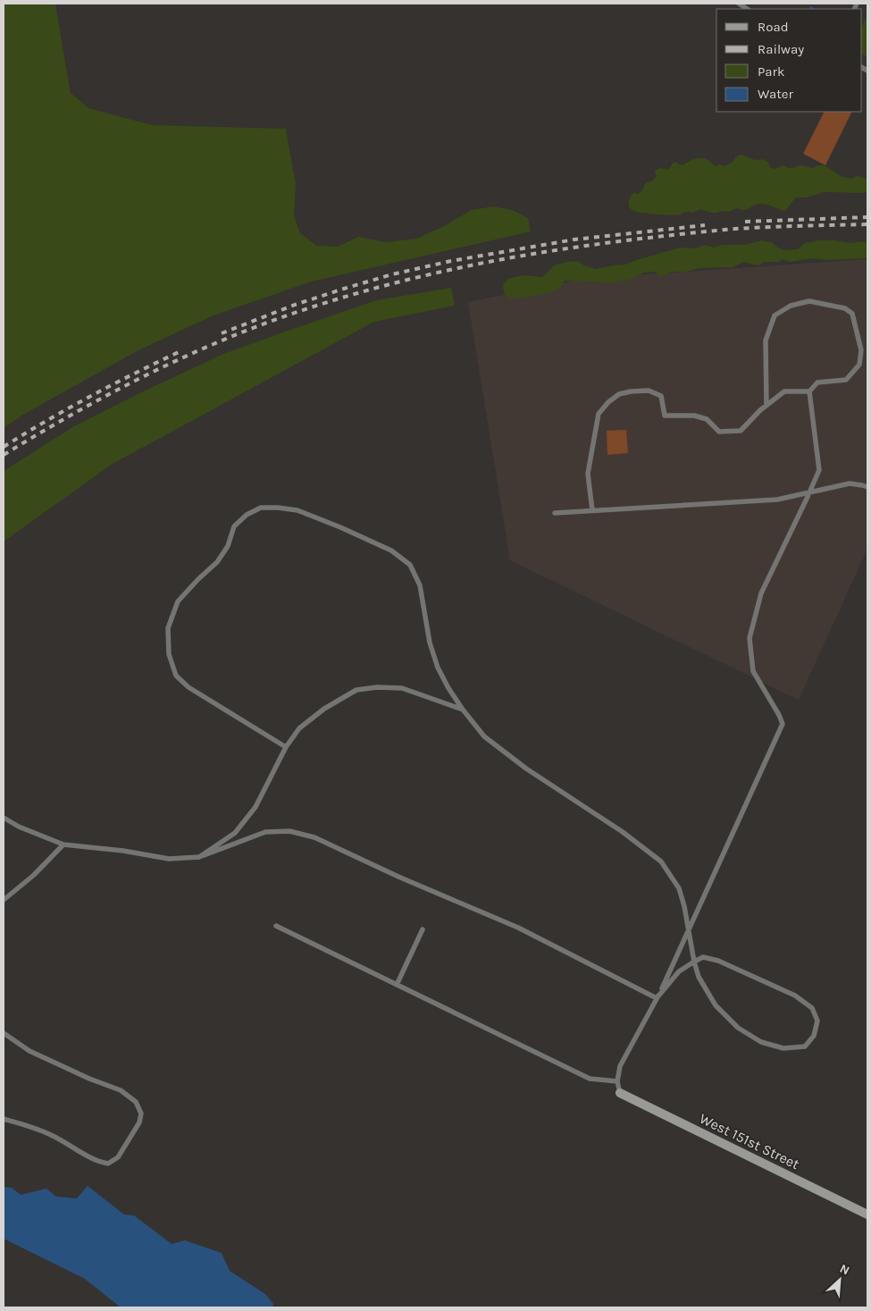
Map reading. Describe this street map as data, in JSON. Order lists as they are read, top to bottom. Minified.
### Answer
{"streets":{"street":["West 151st Street"]},"legend":["Road","Railway","Park","Water"],"north":"top right"}
